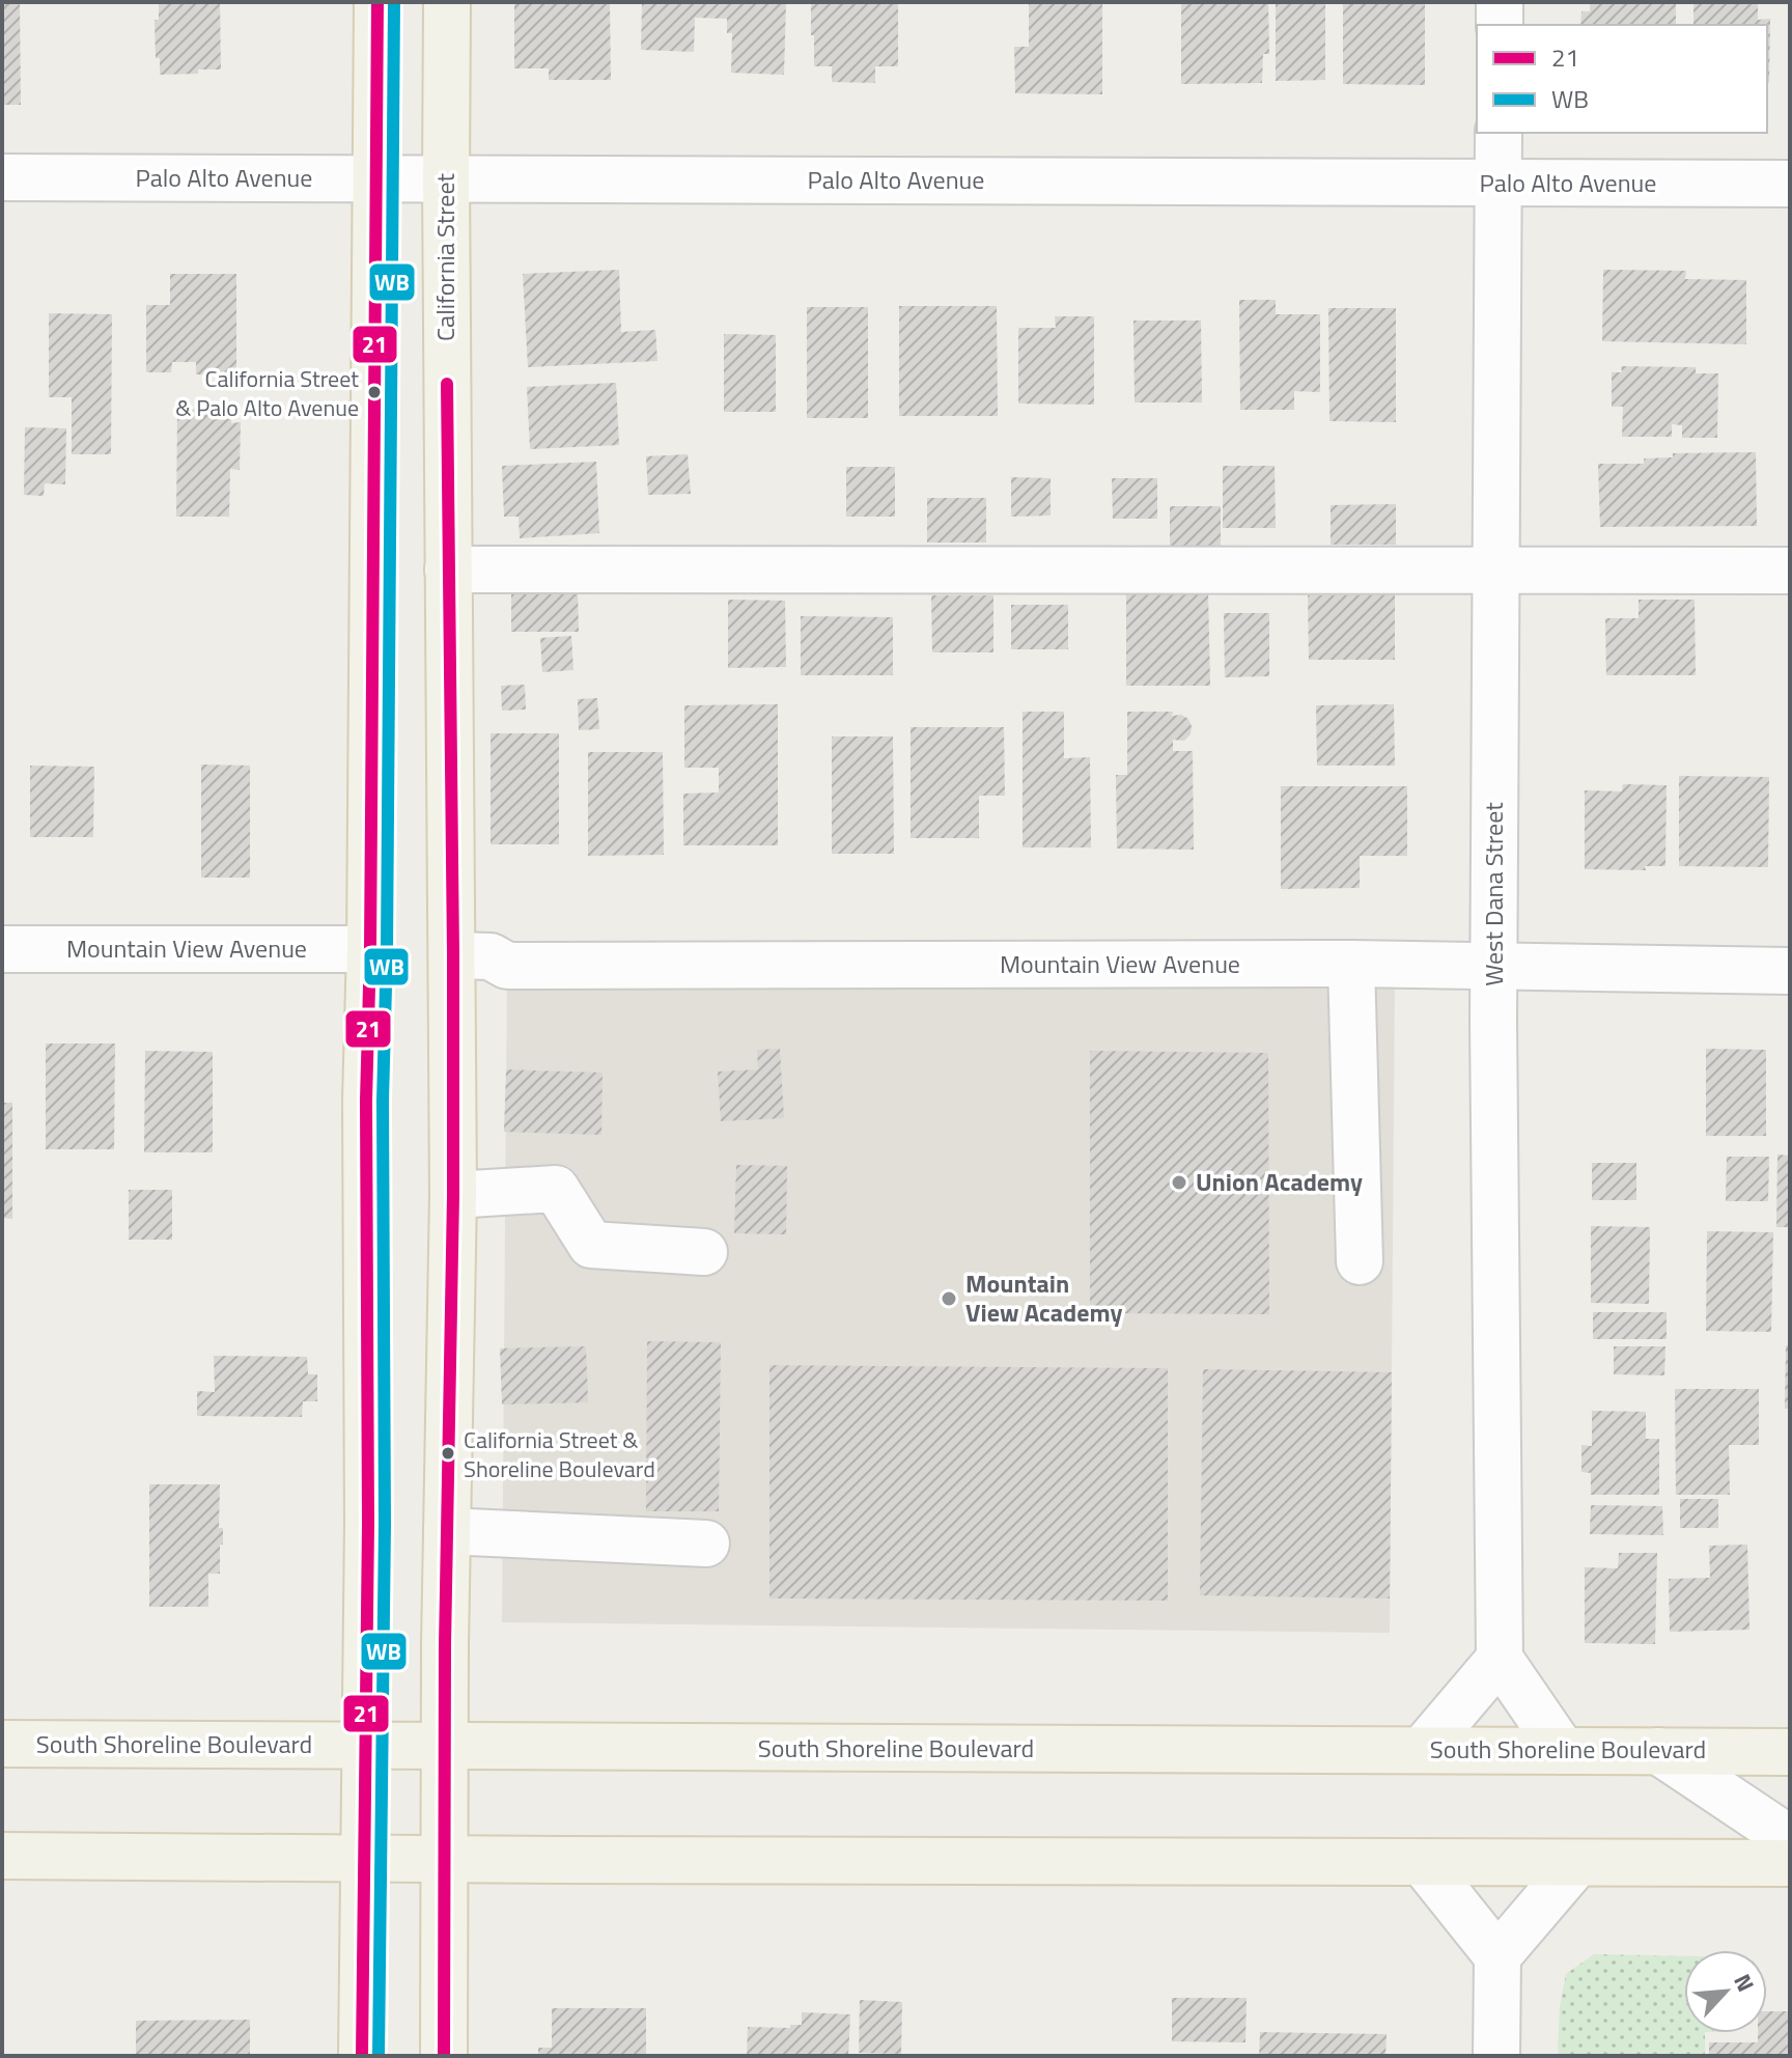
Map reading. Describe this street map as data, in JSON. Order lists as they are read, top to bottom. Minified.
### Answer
{"streets":{"main road":["California Street","South Shoreline Boulevard"],"street":["Palo Alto Avenue","West Dana Street","Mountain View Avenue"]},"crossings":[["Palo Alto Avenue","California Street"],["Palo Alto Avenue","West Dana Street"],["California Street","Mountain View Avenue"],["California Street","South Shoreline Boulevard"],["West Dana Street","Mountain View Avenue"]],"places":["California Street & Palo Alto Avenue","Union Academy","Mountain View Academy","California Street & Shoreline Boulevard"],"lines":["transit line 21","transit line WB"],"legend":["21","WB"],"north":"top right"}
